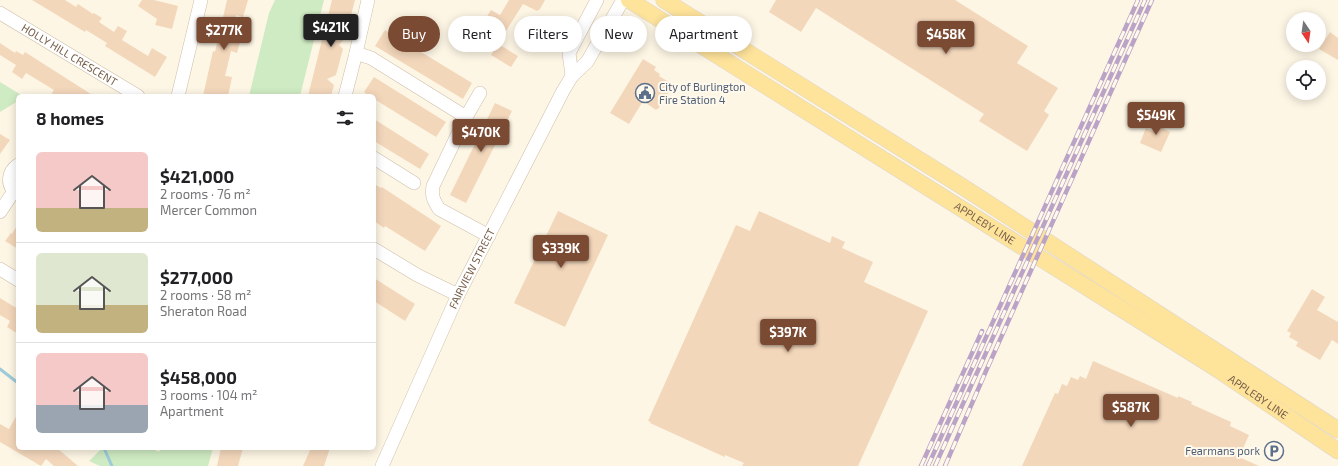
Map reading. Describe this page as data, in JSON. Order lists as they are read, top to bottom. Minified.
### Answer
{"streets":{"main road":["APPLEBY LINE"],"street":["HOLLY HILL CRESCENT","FAIRVIEW STREET"]},"places":{"public building":["City of Burlington Fire Station 4"],"parking":["Fearmans pork"]},"north":"bottom","page":{"price":["$421K","$277K","$458K","$549K","$470K","$339K","$397K","$587K"],"chip":["Buy","Rent","Filters","New","Apartment"],"heading":"8 homes","list":[{"name":"$421,000","note":"2 rooms · 76 m² · Mercer Common"},{"name":"$277,000","note":"2 rooms · 58 m² · Sheraton Road"},{"name":"$458,000","note":"3 rooms · 104 m² · Apartment"}]}}
